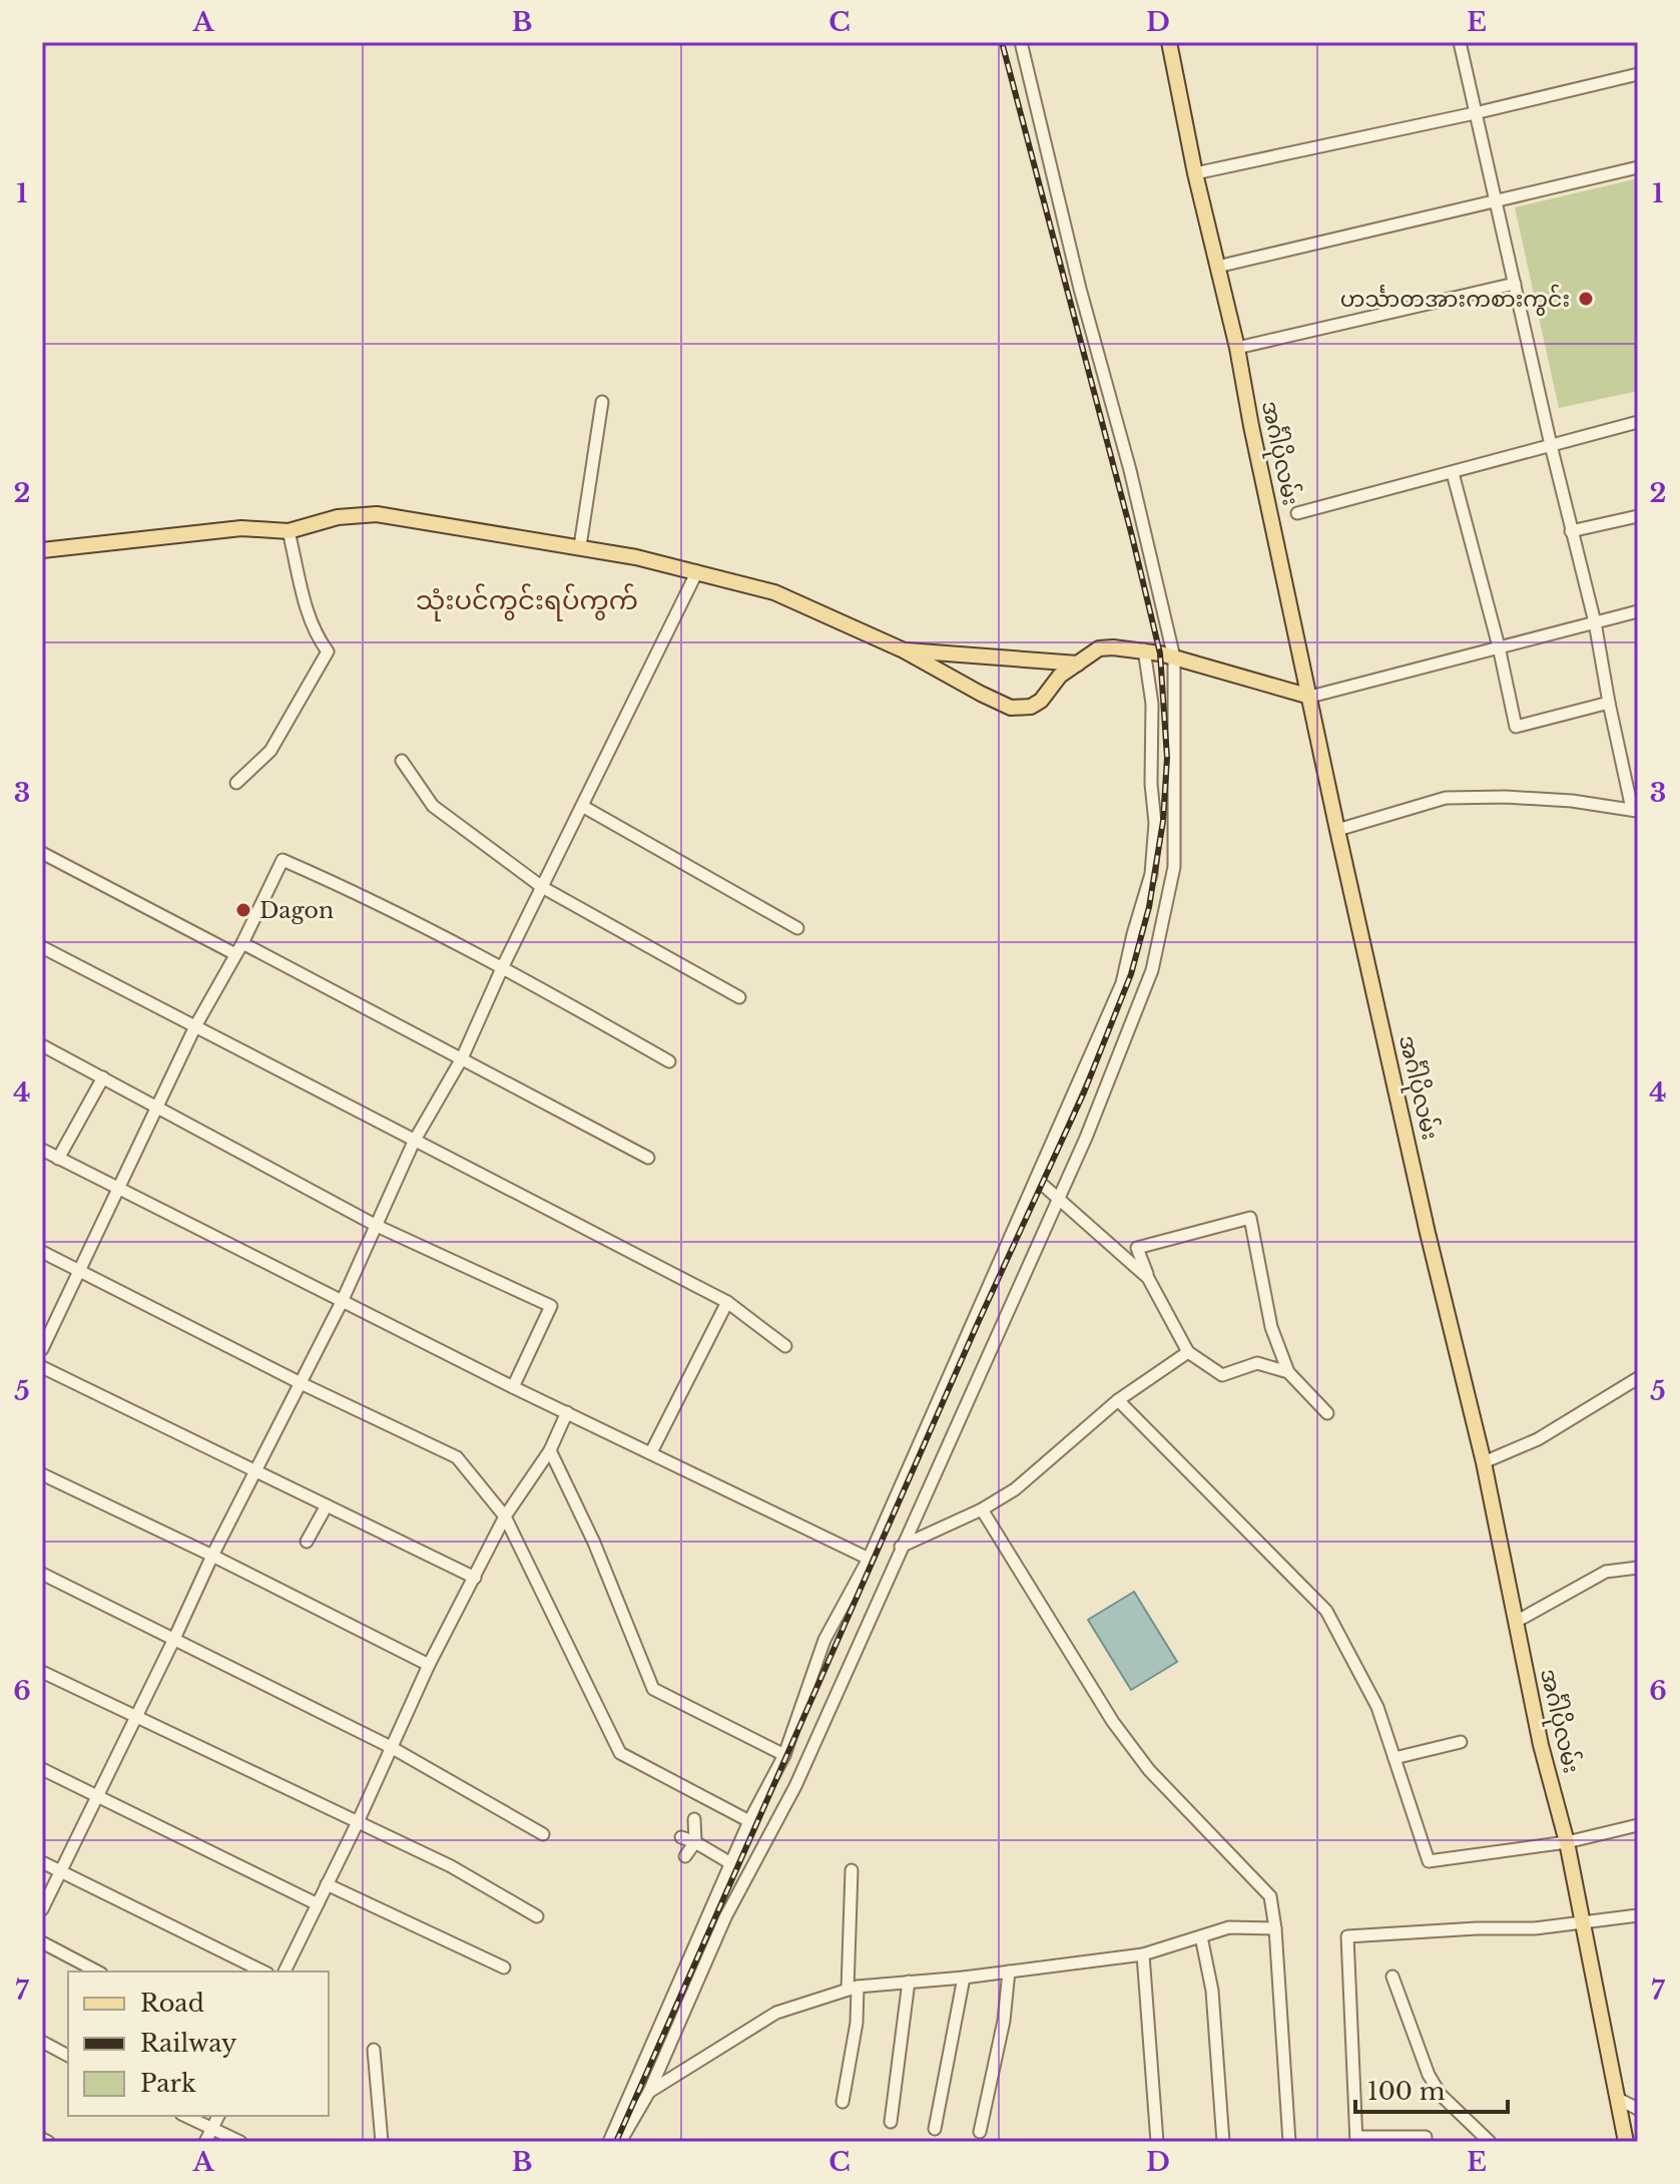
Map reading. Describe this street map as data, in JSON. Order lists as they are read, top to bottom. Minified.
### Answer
{"streets":{"main road":["အင်္ဂါပိုလမ်း"]},"districts":["သုံးပင်ကွင်းရပ်ကွက်"],"places":["ဟင်္သာတအားကစားကွင်း","Dagon"],"legend":["Road","Railway","Park"],"scale_bar":"100 m","grid":{"columns":["A","B","C","D","E"],"rows":["1","2","3","4","5","6","7"]}}
